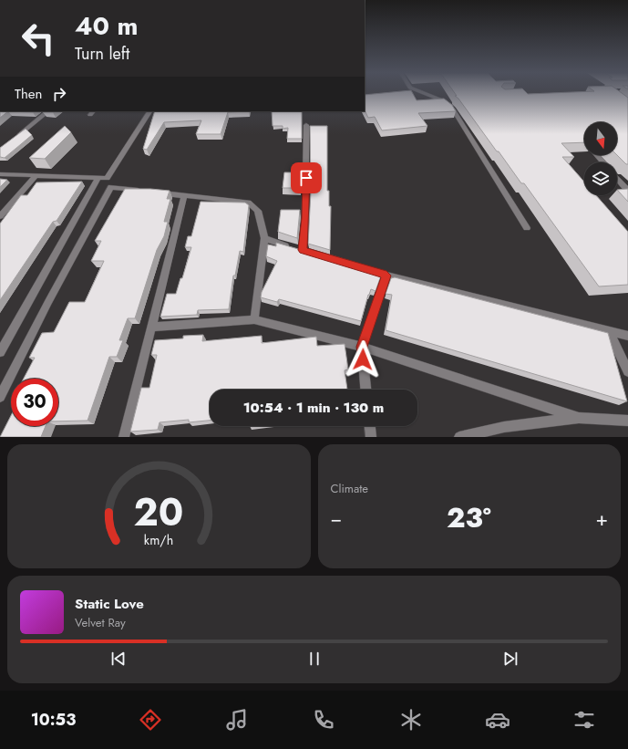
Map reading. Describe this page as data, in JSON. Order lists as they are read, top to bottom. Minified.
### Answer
{"north":"bottom","page":{"turn":["40 m","Turn left"],"then":"Then","limit":"30","trip":"10:54 · 1 min · 130 m","tile":"Climate","heat":["−","23°","+"],"song":["Static Love","Velvet Ray"],"tabs":"10:53","gauge":["20","km/h"]}}
